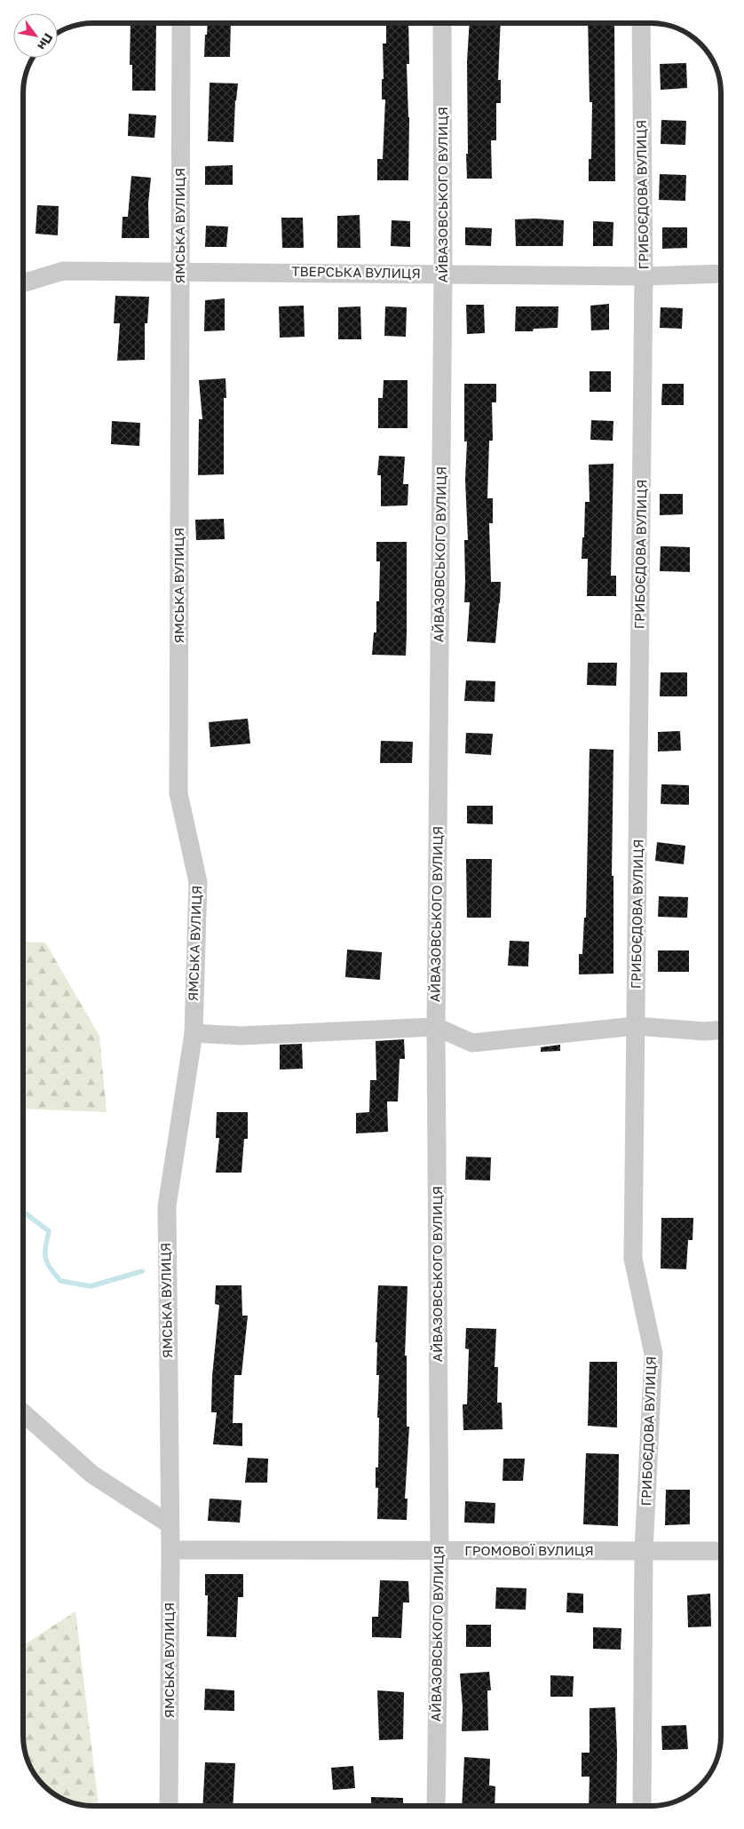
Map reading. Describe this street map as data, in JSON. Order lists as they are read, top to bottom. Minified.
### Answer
{"streets":{"street":["АЙВАЗОВСЬКОГО ВУЛИЦЯ","ГРИБОЄДОВА ВУЛИЦЯ","ЯМСЬКА ВУЛИЦЯ","ТВЕРСЬКА ВУЛИЦЯ","ГРОМОВОЇ ВУЛИЦЯ"]},"crossings":[["АЙВАЗОВСЬКОГО ВУЛИЦЯ","ТВЕРСЬКА ВУЛИЦЯ"],["АЙВАЗОВСЬКОГО ВУЛИЦЯ","ГРОМОВОЇ ВУЛИЦЯ"],["ГРИБОЄДОВА ВУЛИЦЯ","ТВЕРСЬКА ВУЛИЦЯ"],["ГРИБОЄДОВА ВУЛИЦЯ","ГРОМОВОЇ ВУЛИЦЯ"],["ЯМСЬКА ВУЛИЦЯ","ТВЕРСЬКА ВУЛИЦЯ"],["ЯМСЬКА ВУЛИЦЯ","ГРОМОВОЇ ВУЛИЦЯ"]],"north":"bottom right"}
